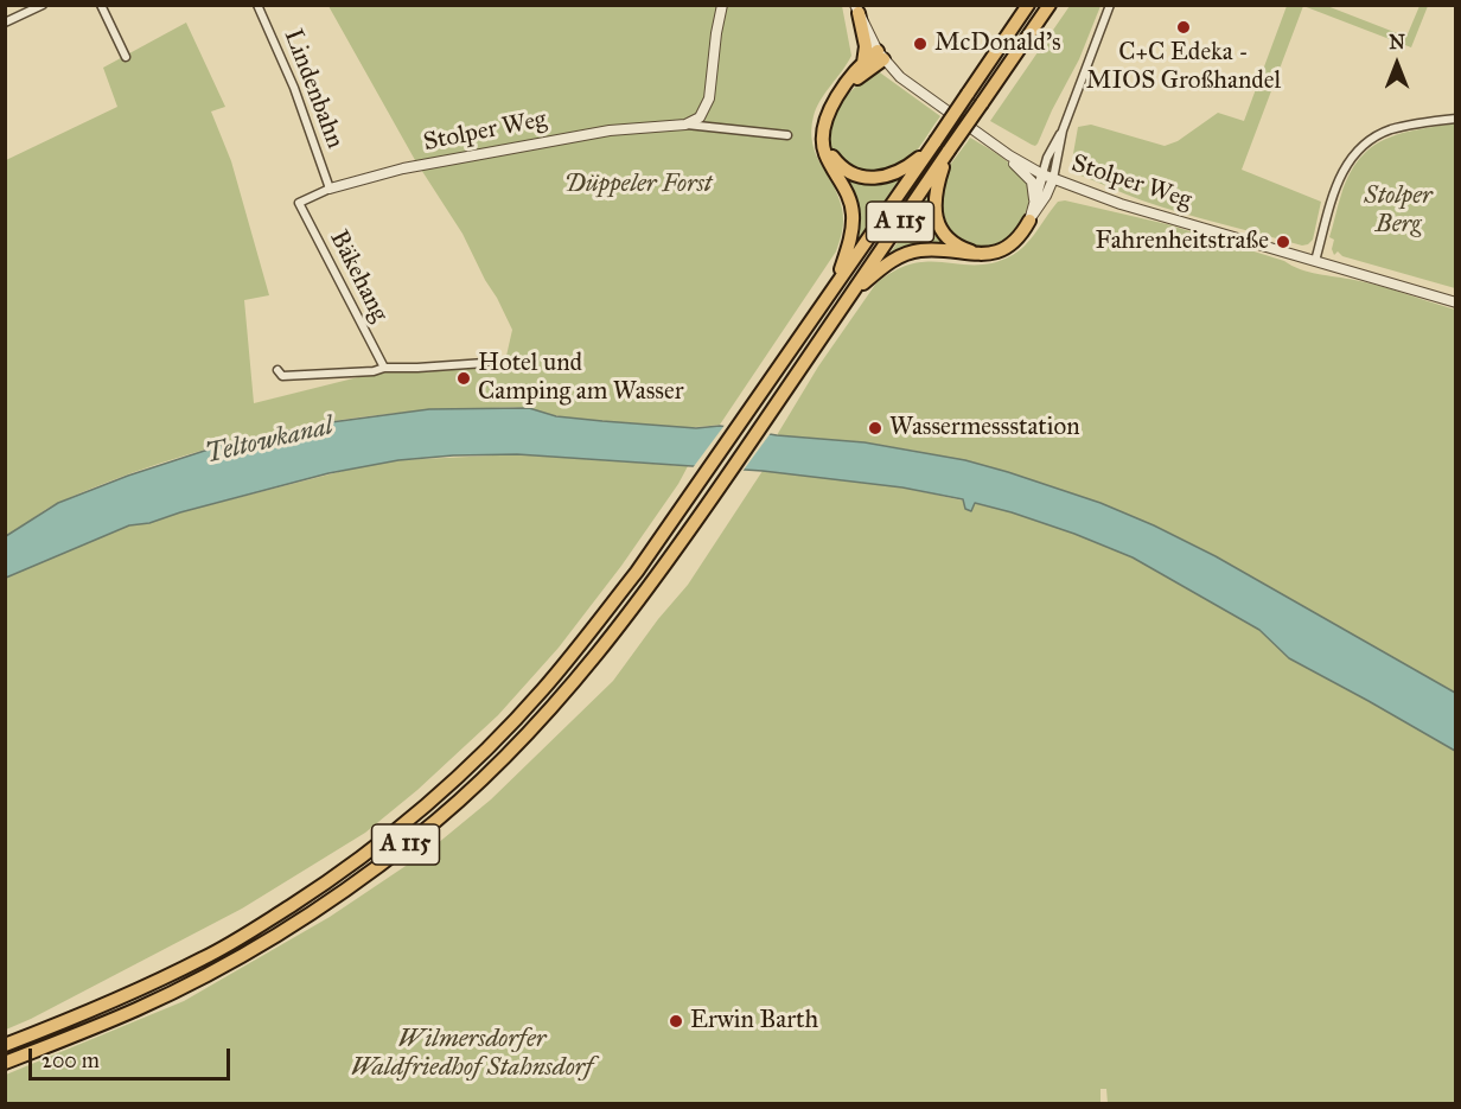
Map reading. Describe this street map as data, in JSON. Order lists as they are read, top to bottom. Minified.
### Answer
{"streets":{"highway":["A 115"],"street":["Lindenbahn","Stolper Weg","Bäkehang"]},"crossings":[["Lindenbahn","Stolper Weg"],["Stolper Weg","Bäkehang"]],"water":["Teltowkanal"],"parks":["Düppeler Forst","Stolper Berg","Wilmersdorfer Waldfriedhof Stahnsdorf"],"places":["C+C Edeka - MIOS Großhandel","McDonald's","Fahrenheitstraße","Hotel und Camping am Wasser","Wassermessstation","Erwin Barth"],"scale_bar":"200 m","north":"top"}
